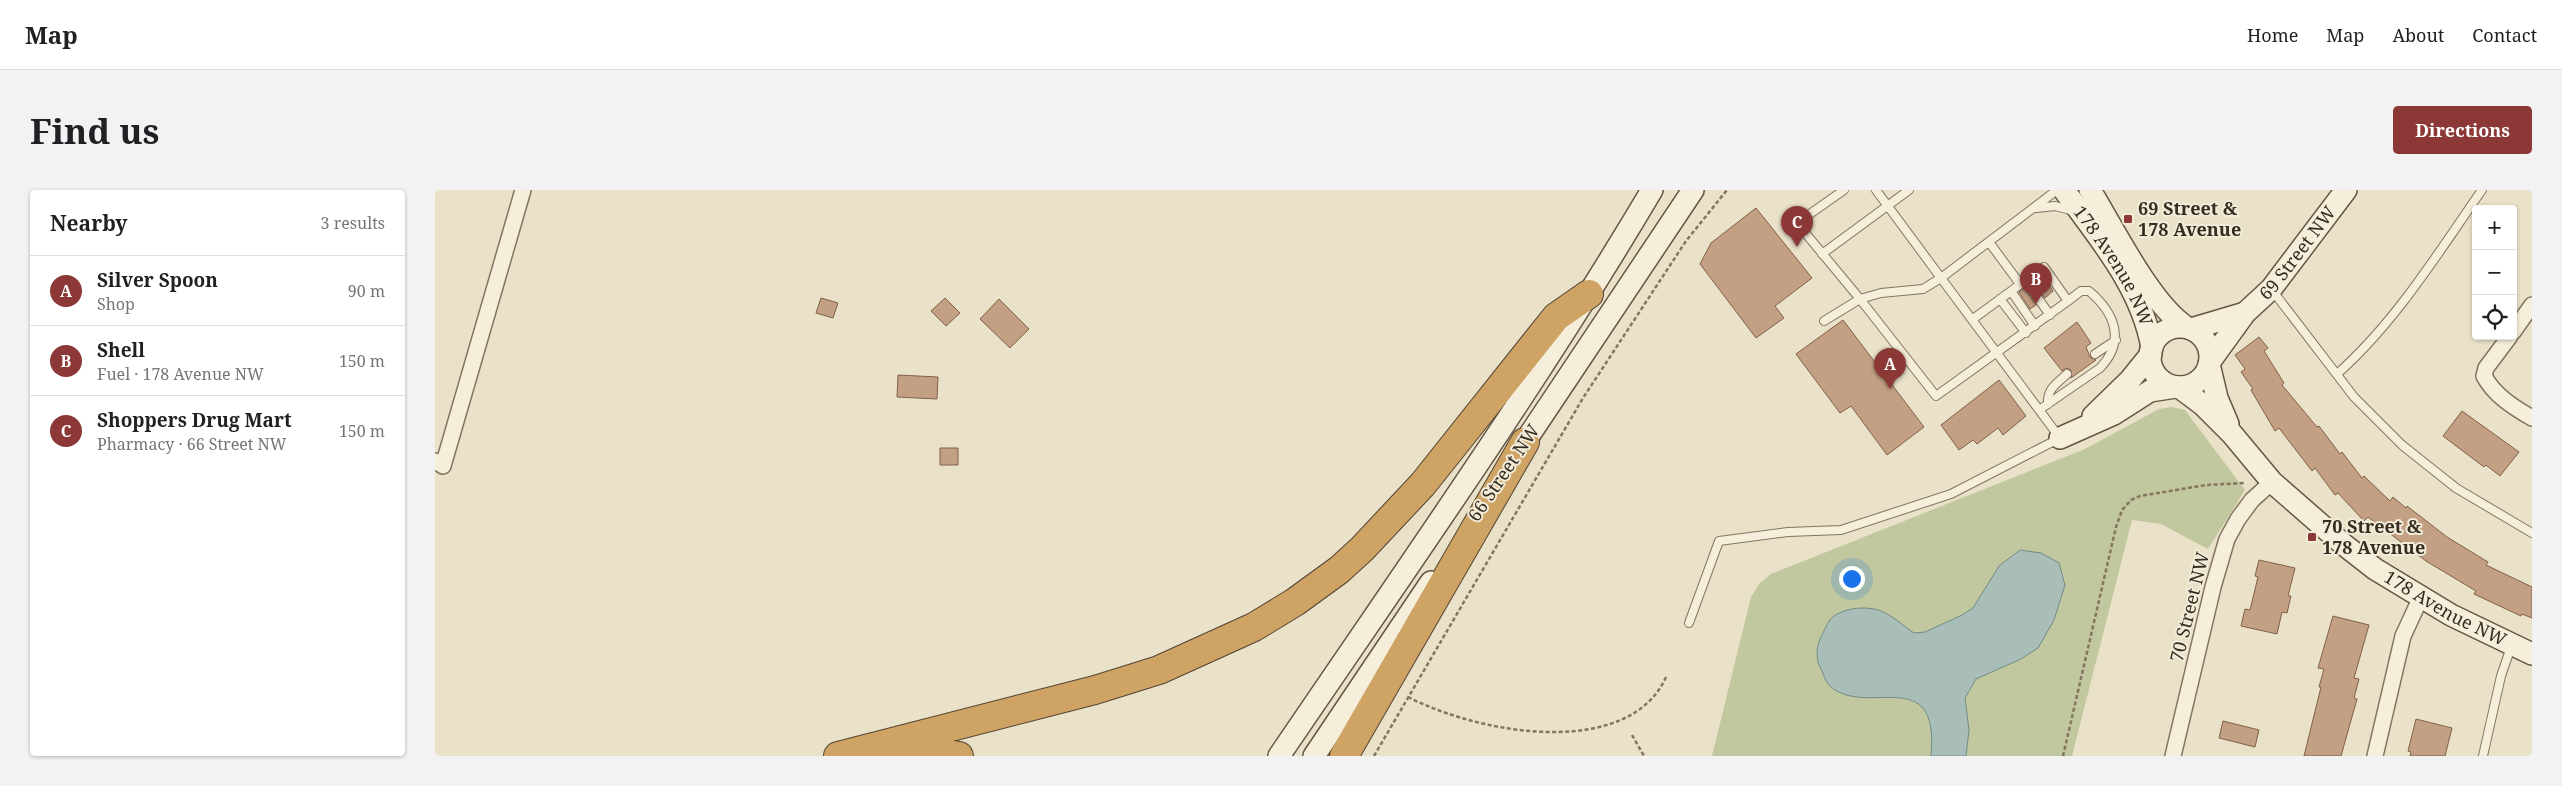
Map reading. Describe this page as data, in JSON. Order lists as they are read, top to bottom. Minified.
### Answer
{"streets":{"street":["69 Street NW","178 Avenue NW","66 Street NW","70 Street NW"]},"crossings":[["69 Street NW","178 Avenue NW"],["178 Avenue NW","70 Street NW"]],"places":{"transit":["69 Street & 178 Avenue","70 Street & 178 Avenue"]},"page":{"header":"Map","nav":["Home","Map","About","Contact"],"buttons":"Directions","title":"Find us","heading":["Nearby","3 results"],"map_buttons":["+","−"],"pins":["C","B","A"],"list":[{"mark":"A","name":"Silver Spoon","note":"Shop","value":"90 m"},{"mark":"B","name":"Shell","note":"Fuel · 178 Avenue NW","value":"150 m"},{"mark":"C","name":"Shoppers Drug Mart","note":"Pharmacy · 66 Street NW","value":"150 m"}]}}
